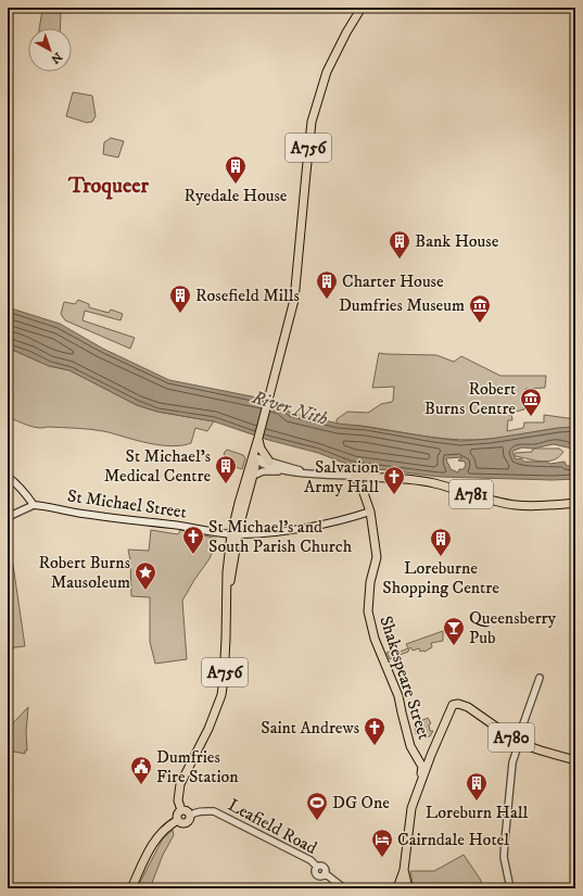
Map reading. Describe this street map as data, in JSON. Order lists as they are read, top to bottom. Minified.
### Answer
{"streets":{"main road":["A756","A781","St Michael Street","Shakespeare Street","A780"],"street":["Leafield Road"]},"crossings":[["A756","St Michael Street"],["A756","Leafield Road"],["A781","Shakespeare Street"],["St Michael Street","Shakespeare Street"],["Shakespeare Street","A780"]],"districts":["Troqueer"],"water":["River Nith"],"places":{"building":["Ryedale House","Bank House","Charter House","Rosefield Mills","St Michael's Medical Centre","Loreburne Shopping Centre","Loreburn Hall"],"museum":["Dumfries Museum","Robert Burns Centre"],"church":["Salvation Army Hall","St Michael’s and South Parish Church","Saint Andrews"],"place":["Robert Burns Mausoleum"],"bar":["Queensberry Pub"],"public building":["Dumfries Fire Station"],"sports":["DG One"],"hotel":["Cairndale Hotel"]},"north":"bottom right"}
